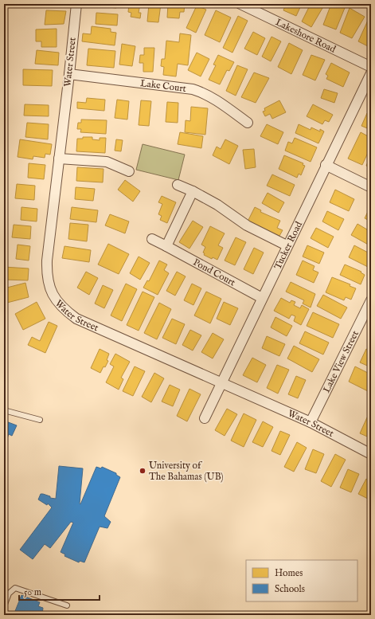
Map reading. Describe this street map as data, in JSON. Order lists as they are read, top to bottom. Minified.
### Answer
{"streets":{"street":["Lakeshore Road","Water Street","Lake Court","Tucker Road","Pond Court","Lake View Street"]},"crossings":[["Water Street","Lake Court"],["Water Street","Tucker Road"],["Water Street","Lake View Street"],["Tucker Road","Pond Court"]],"places":["University of The Bahamas (UB)"],"legend":["Homes","Schools"],"scale_bar":"50 m"}
